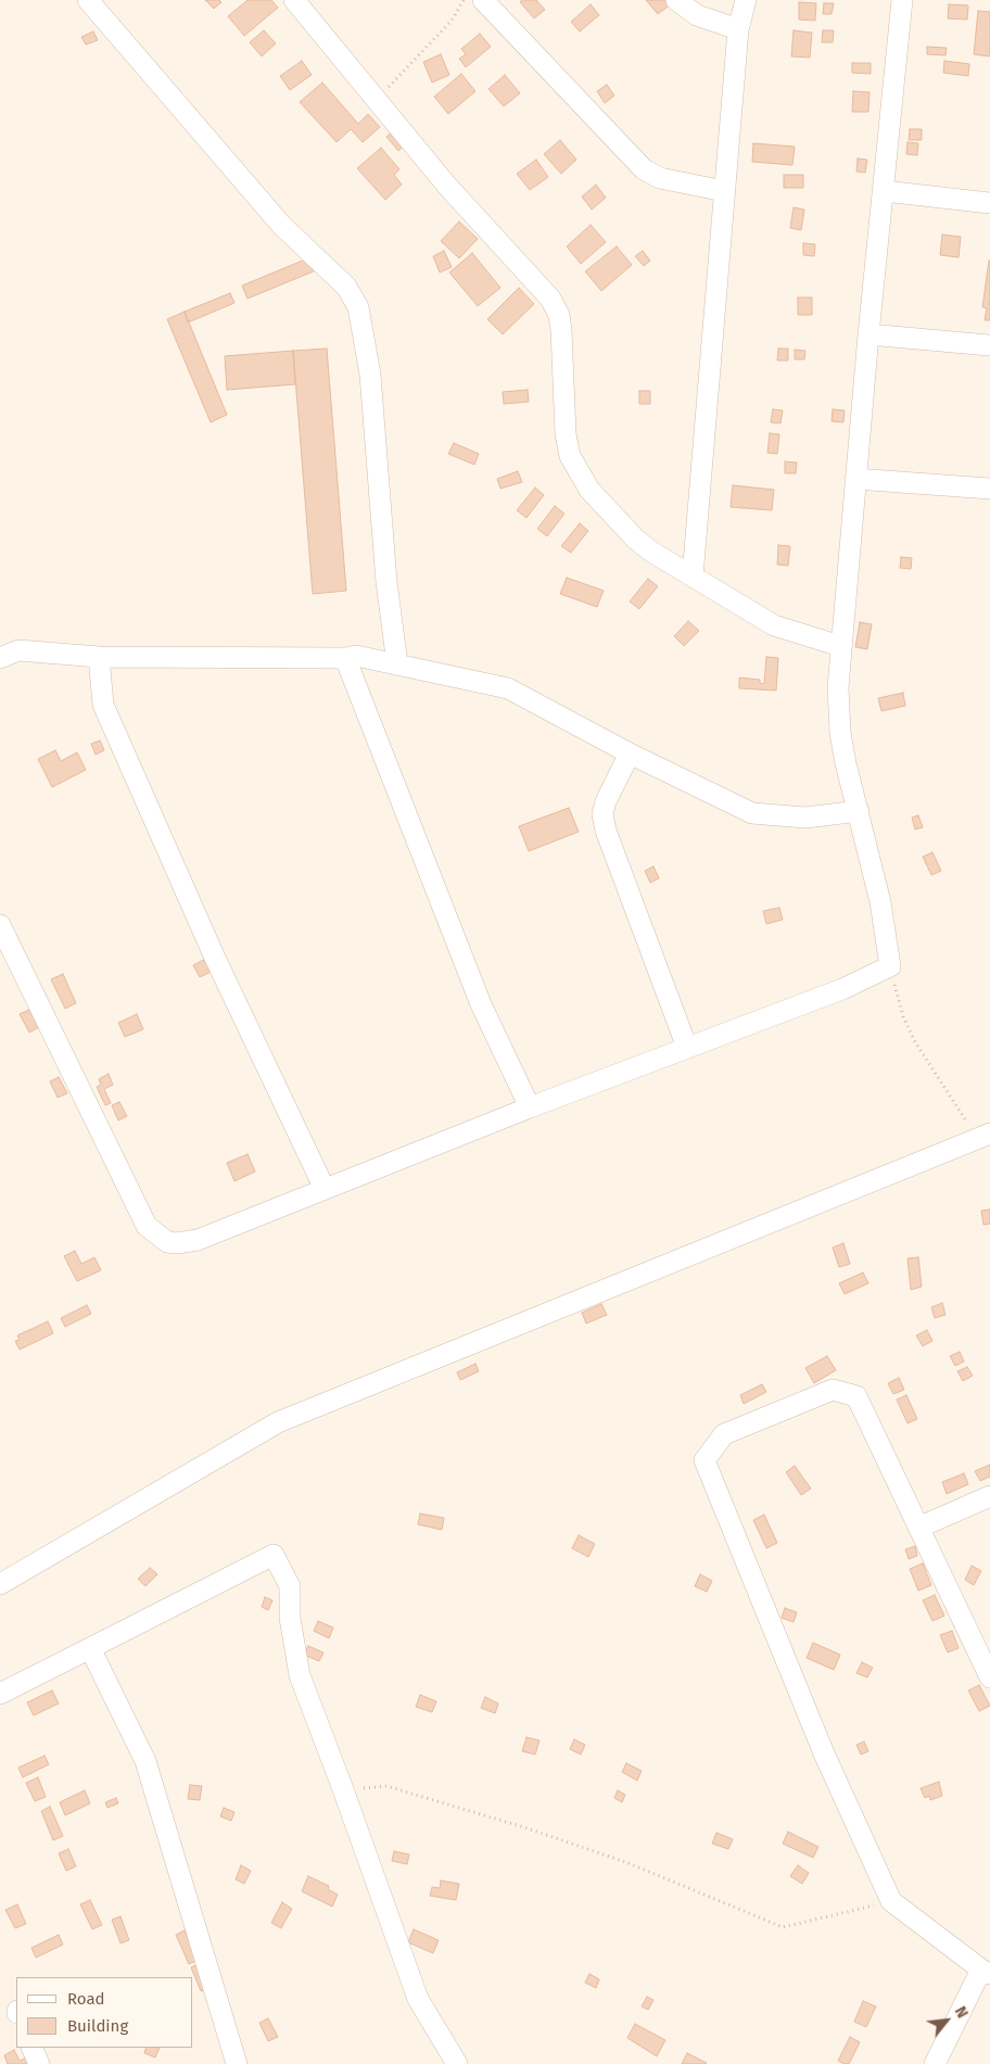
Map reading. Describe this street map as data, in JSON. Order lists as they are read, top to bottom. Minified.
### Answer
{"legend":["Road","Building"],"north":"top right"}
